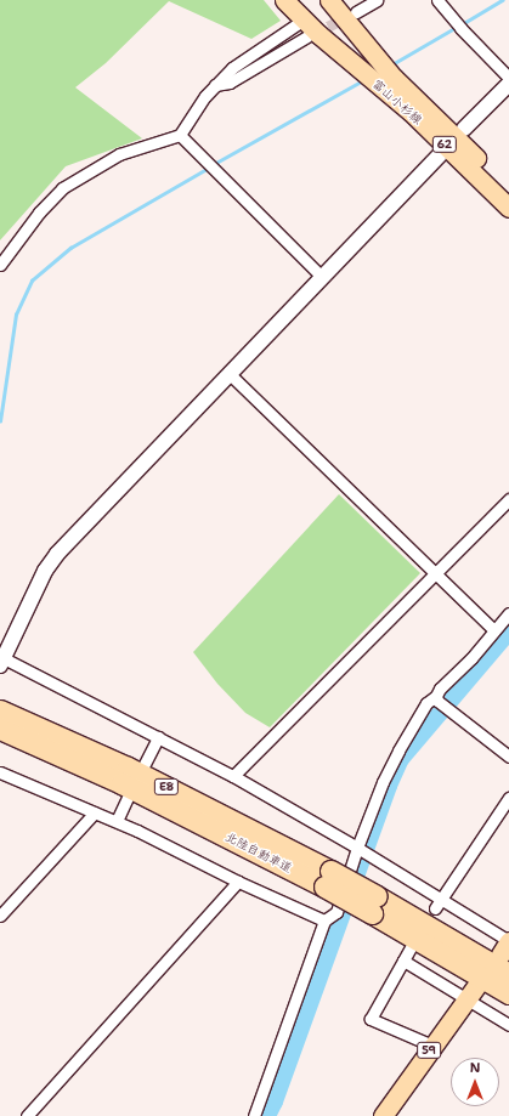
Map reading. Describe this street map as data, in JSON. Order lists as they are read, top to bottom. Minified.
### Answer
{"streets":{"highway":["E8","北陸自動車道"],"main road":["富山小杉線","62","59"]},"north":"top"}
